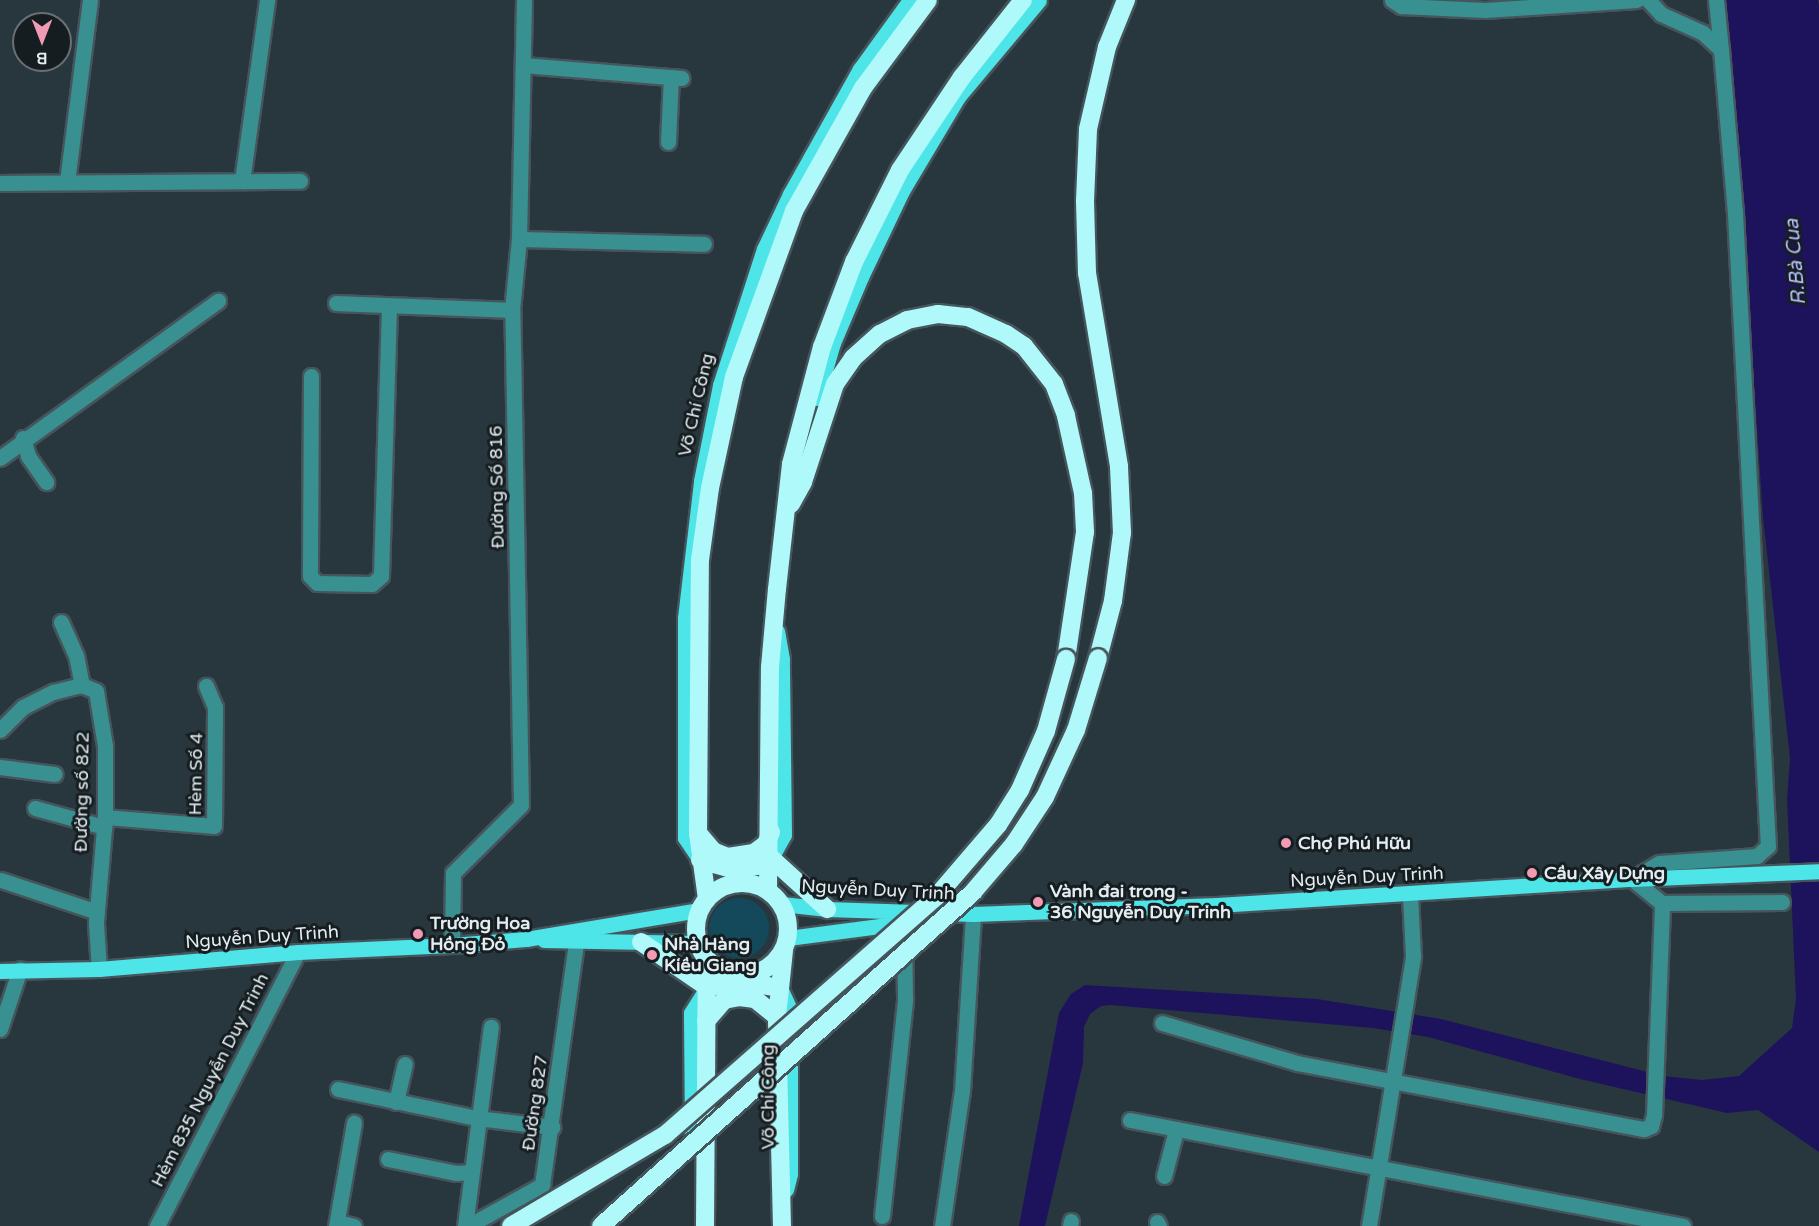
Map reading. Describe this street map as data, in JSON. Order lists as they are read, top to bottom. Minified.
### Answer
{"streets":{"highway":["Võ Chí Công"],"main road":["Nguyễn Duy Trinh"],"street":["Đường Số 816","Hèm Số 4","Đường số 822","Hẻm 835 Nguyễn Duy Trinh","Đường 827"]},"crossings":[["Võ Chí Công","Nguyễn Duy Trinh"],["Đường Số 816","Nguyễn Duy Trinh"],["Hèm Số 4","Đường số 822"],["Đường số 822","Nguyễn Duy Trinh"],["Nguyễn Duy Trinh","Hẻm 835 Nguyễn Duy Trinh"],["Nguyễn Duy Trinh","Đường 827"]],"water":["R.Bà Cua"],"places":["Chợ Phú Hữu","Cầu Xây Dựng","Vành đai trong - 36 Nguyễn Duy Trinh","Trường Hoa Hồng Đỏ","Nhà Hàng Kiều Giang"],"north":"bottom"}
